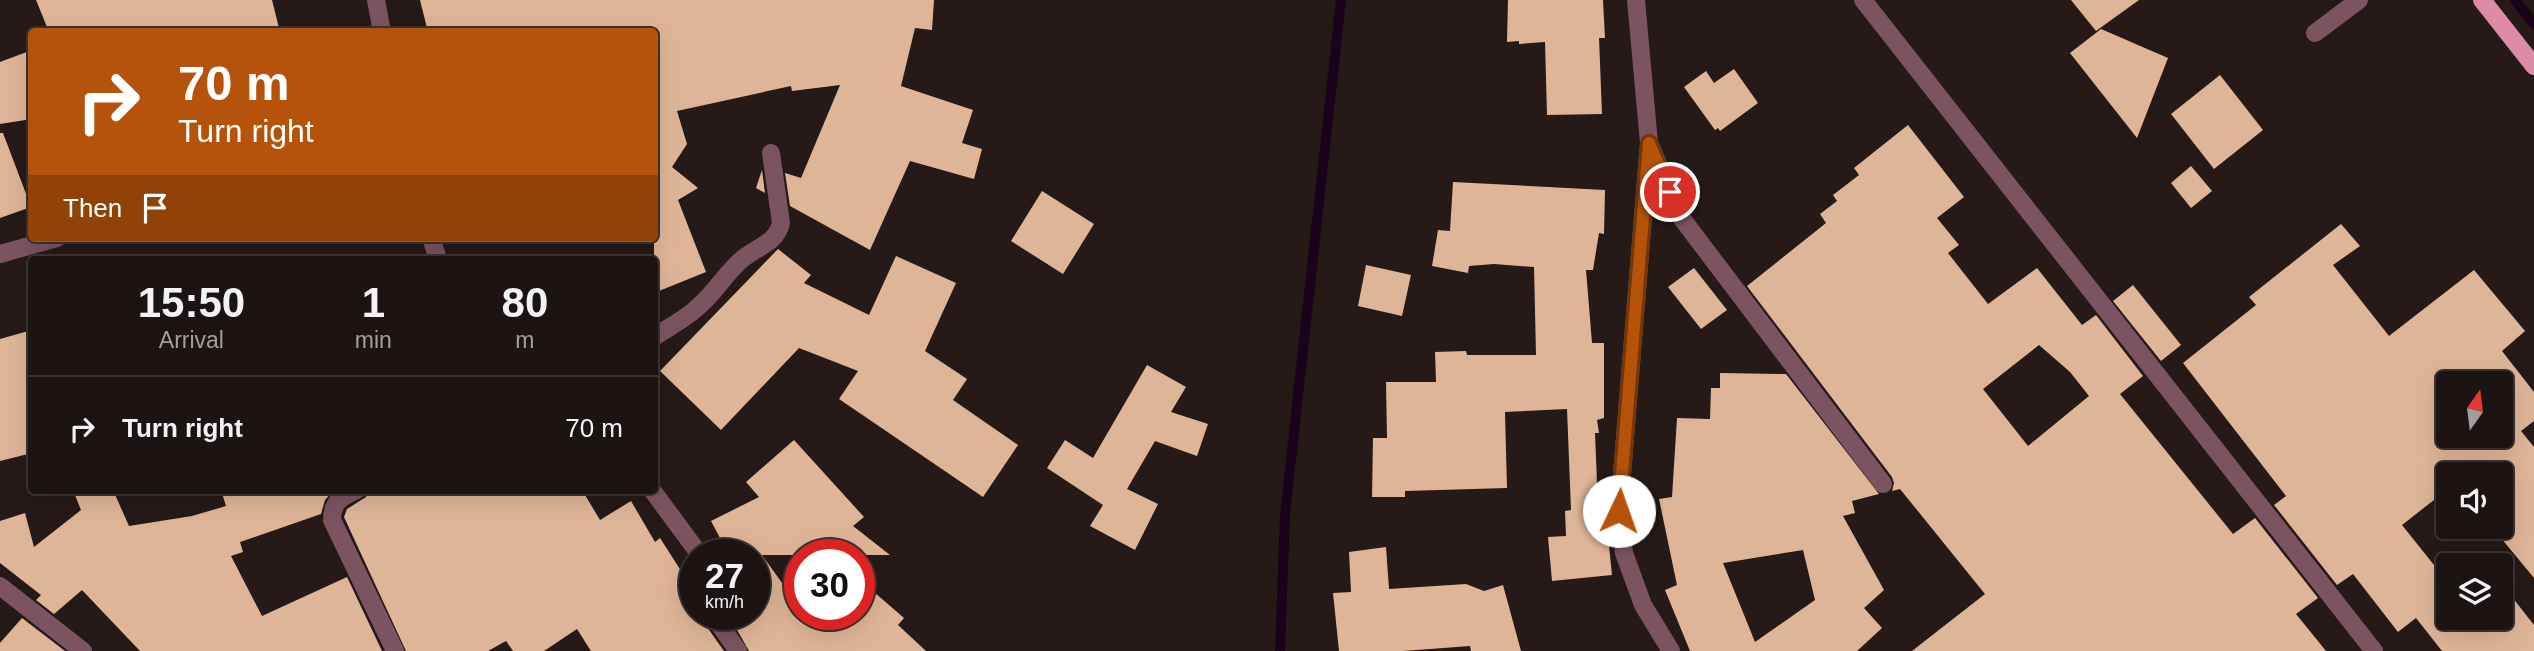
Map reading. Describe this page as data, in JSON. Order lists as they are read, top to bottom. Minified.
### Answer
{"north":"top","page":{"turn":["70 m","Turn right"],"then":"Then","eta":["15:50","Arrival","1","min","80","m"],"list":[{"name":"Turn right","value":"70 m"}],"speed":"27 km/h","limit":"30"}}
